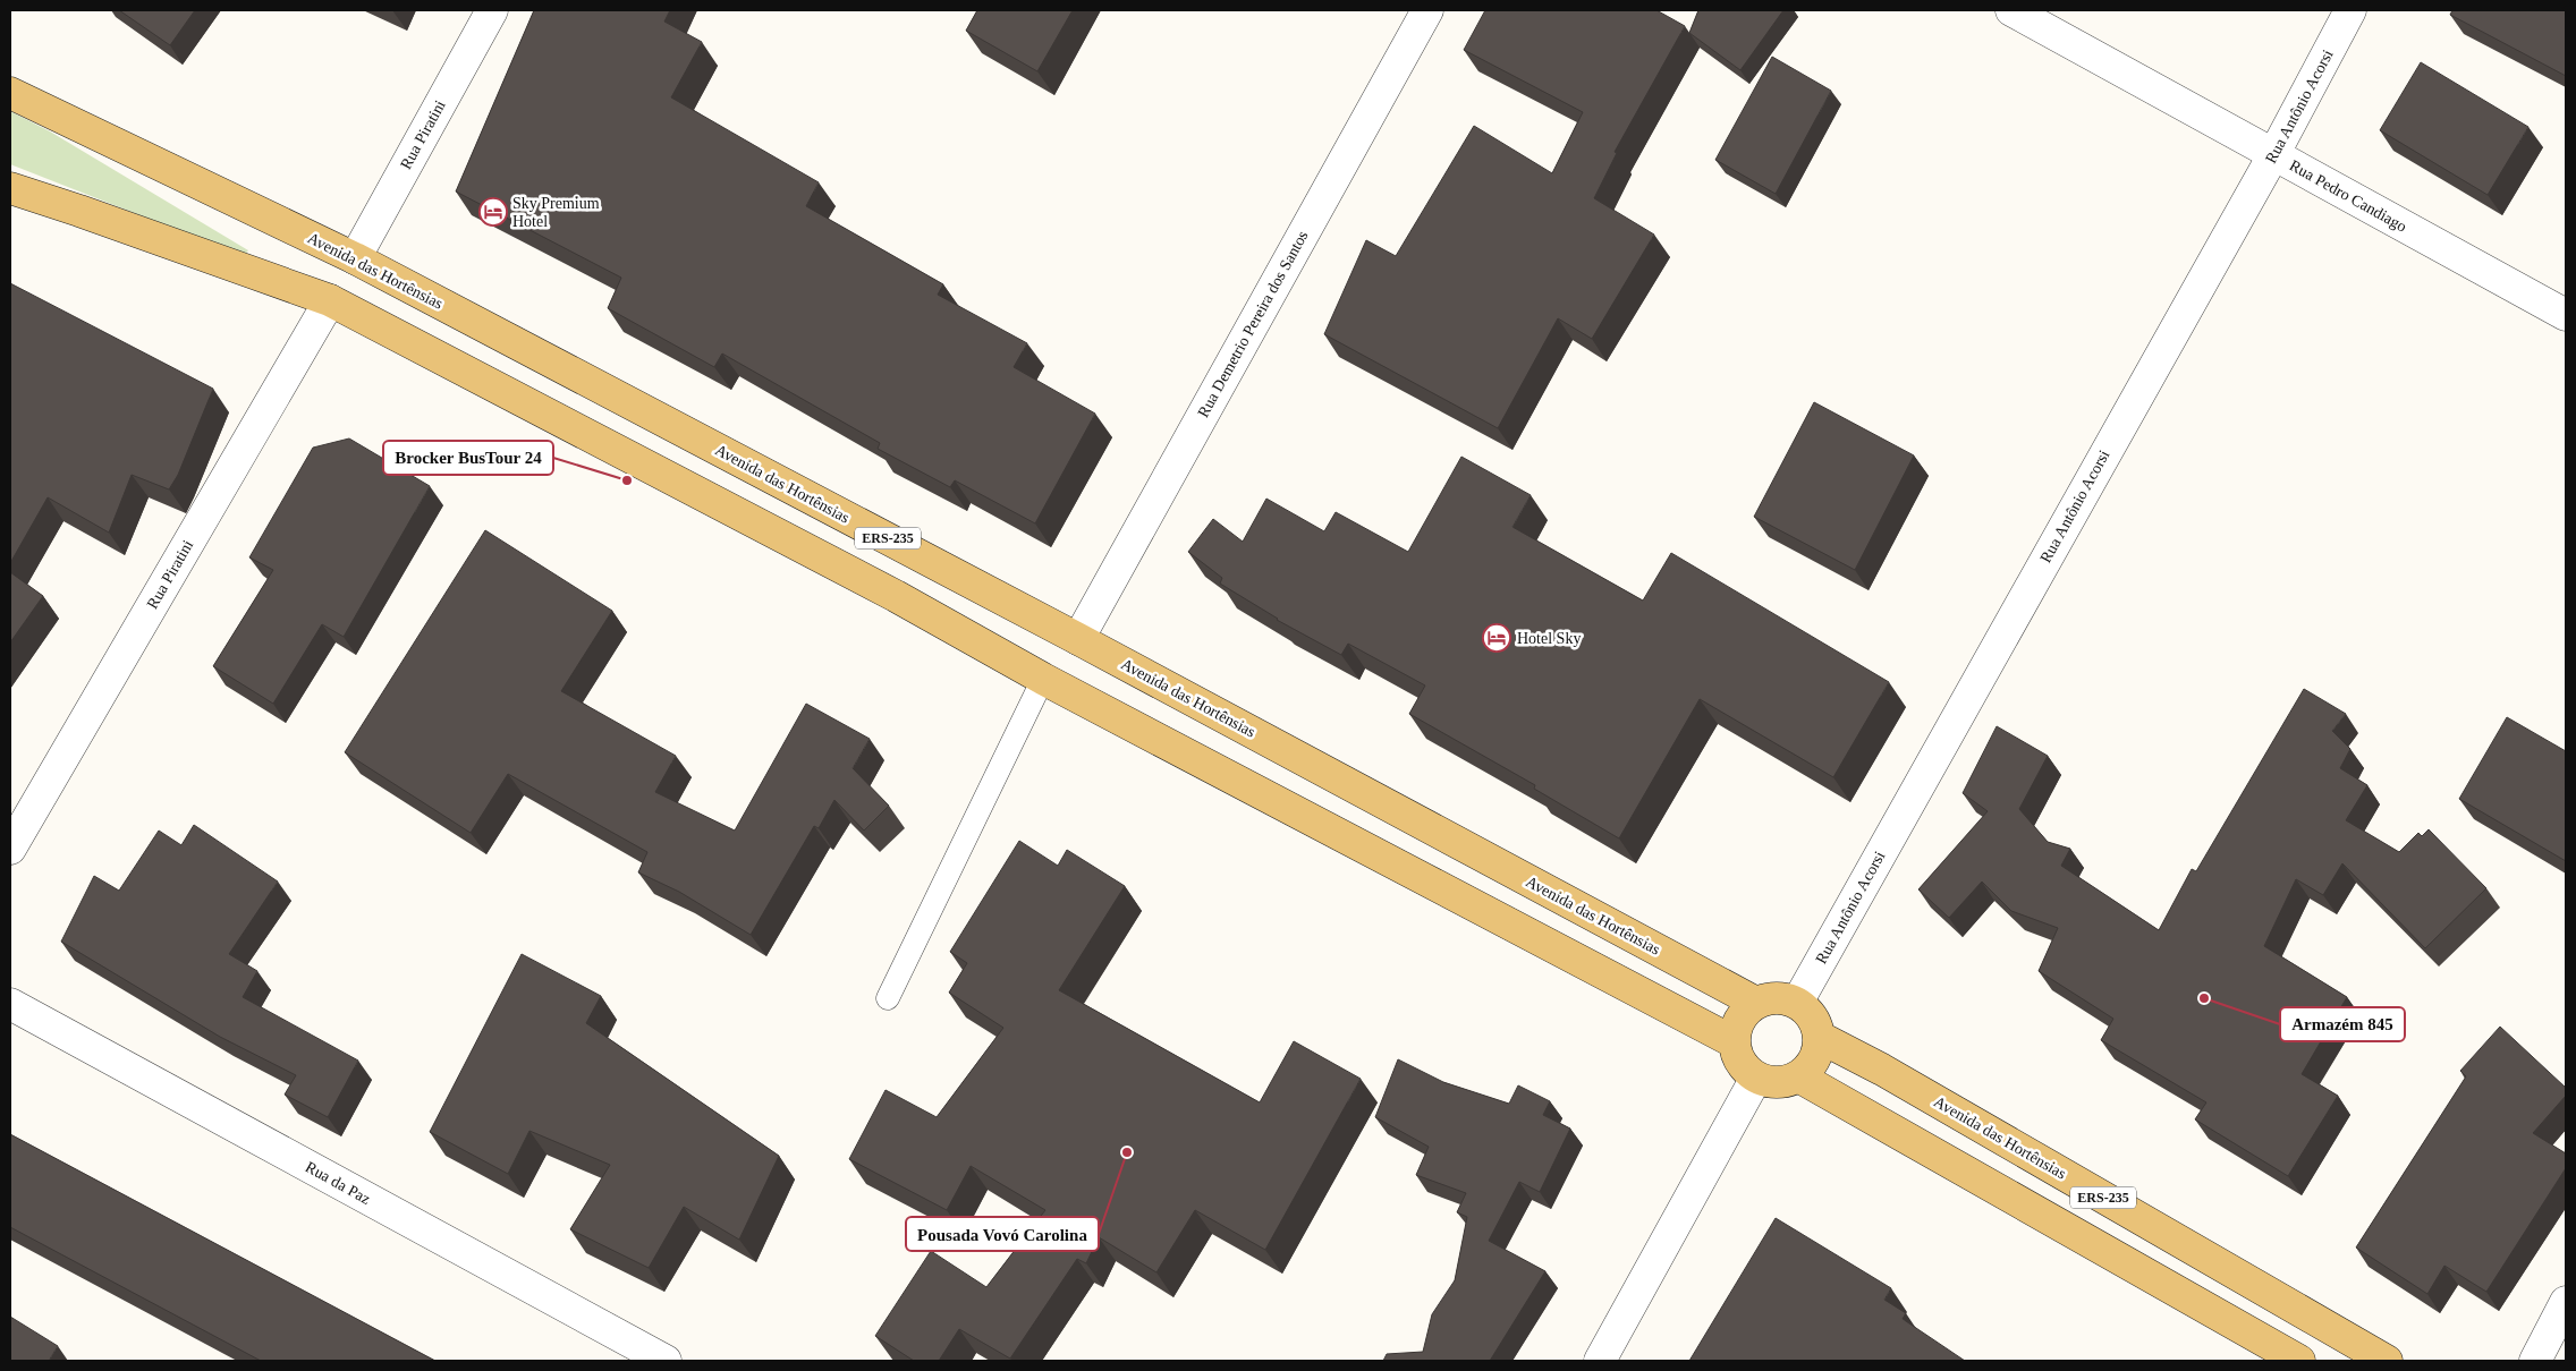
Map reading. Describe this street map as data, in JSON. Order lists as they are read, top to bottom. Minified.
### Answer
{"streets":{"main road":["Avenida das Hortênsias","ERS-235"],"street":["Rua Antônio Acorsi","Rua Piratini","Rua Pedro Candiago","Rua Demetrio Pereira dos Santos","Rua da Paz"]},"crossings":[["Rua Antônio Acorsi","Rua Pedro Candiago"],["Rua Antônio Acorsi","Avenida das Hortênsias"],["Rua Antônio Acorsi","ERS-235"],["Rua Piratini","Avenida das Hortênsias"],["Rua Piratini","ERS-235"],["Avenida das Hortênsias","Rua Demetrio Pereira dos Santos"],["Avenida das Hortênsias","ERS-235"]],"places":{"hotel":["Sky Premium Hotel","Hotel Sky"],"other":["Brocker BusTour 24","Armazém 845","Pousada Vovó Carolina"]}}
